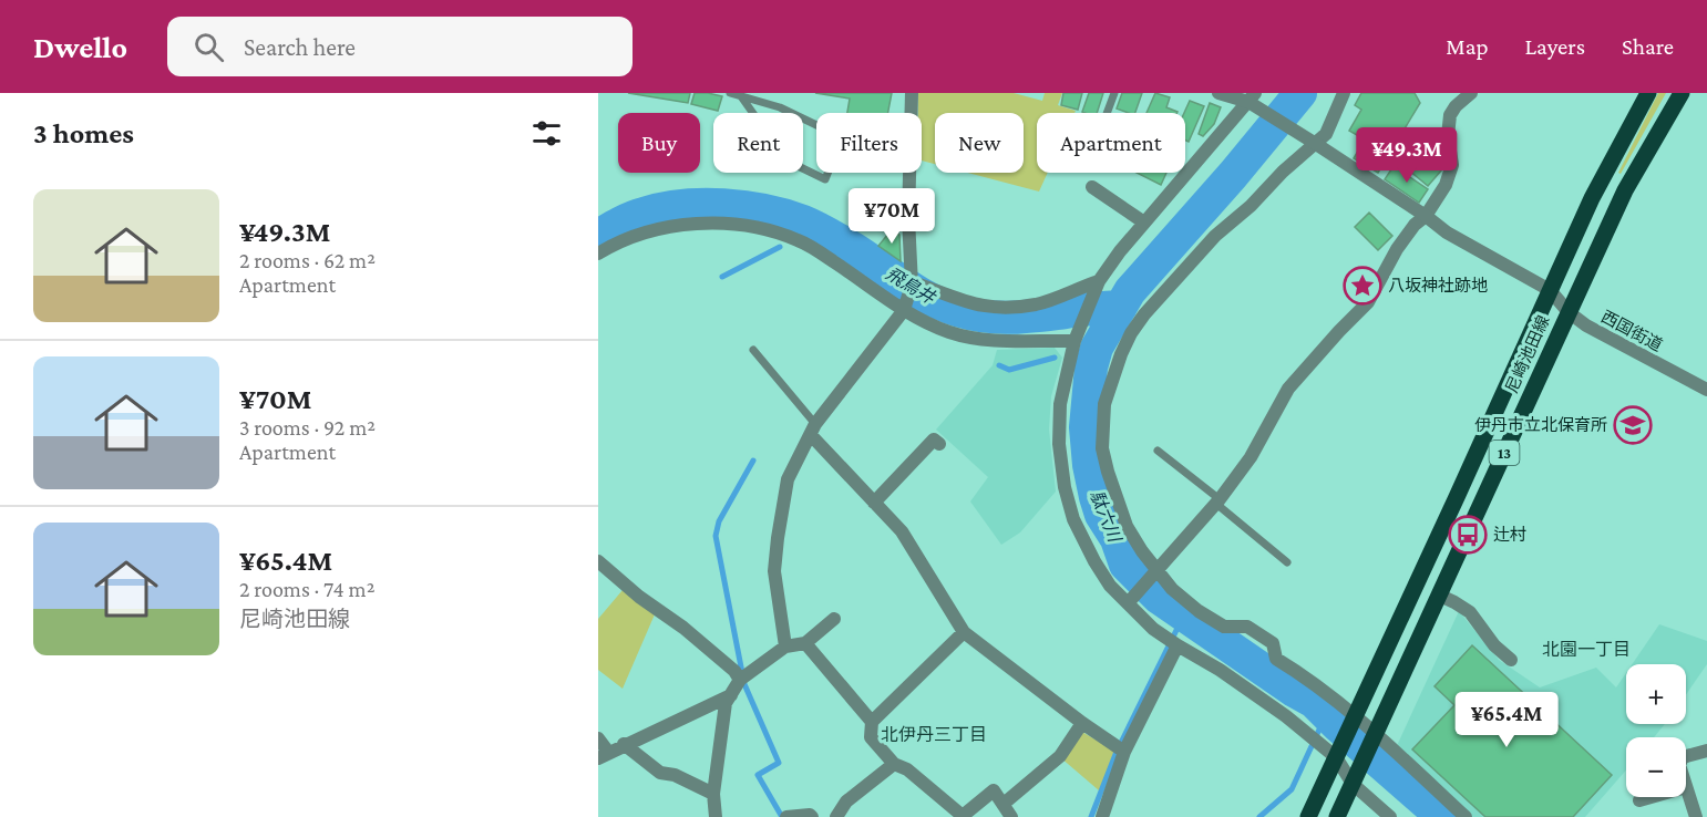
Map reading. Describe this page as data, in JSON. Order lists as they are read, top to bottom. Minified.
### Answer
{"streets":{"main road":["尼崎池田線","13"],"street":["西国街道"]},"crossings":[["西国街道","尼崎池田線"]],"districts":["北園一丁目","北伊丹三丁目"],"water":["飛鳥井","駄六川"],"places":{"place":["八坂神社跡地"],"school or university":["伊丹市立北保育所"],"bus stop":["辻村"]},"page":{"header":"Dwello","search":"Search here","nav":["Map","Layers","Share"],"heading":"3 homes","chip":["Buy","Rent","Filters","New","Apartment"],"price":["¥49.3M","¥70M","¥65.4M"],"list":[{"name":"¥49.3M","note":"2 rooms · 62 m² · Apartment"},{"name":"¥70M","note":"3 rooms · 92 m² · Apartment"},{"name":"¥65.4M","note":"2 rooms · 74 m² · 尼崎池田線"}],"map_buttons":["+","−"]}}
